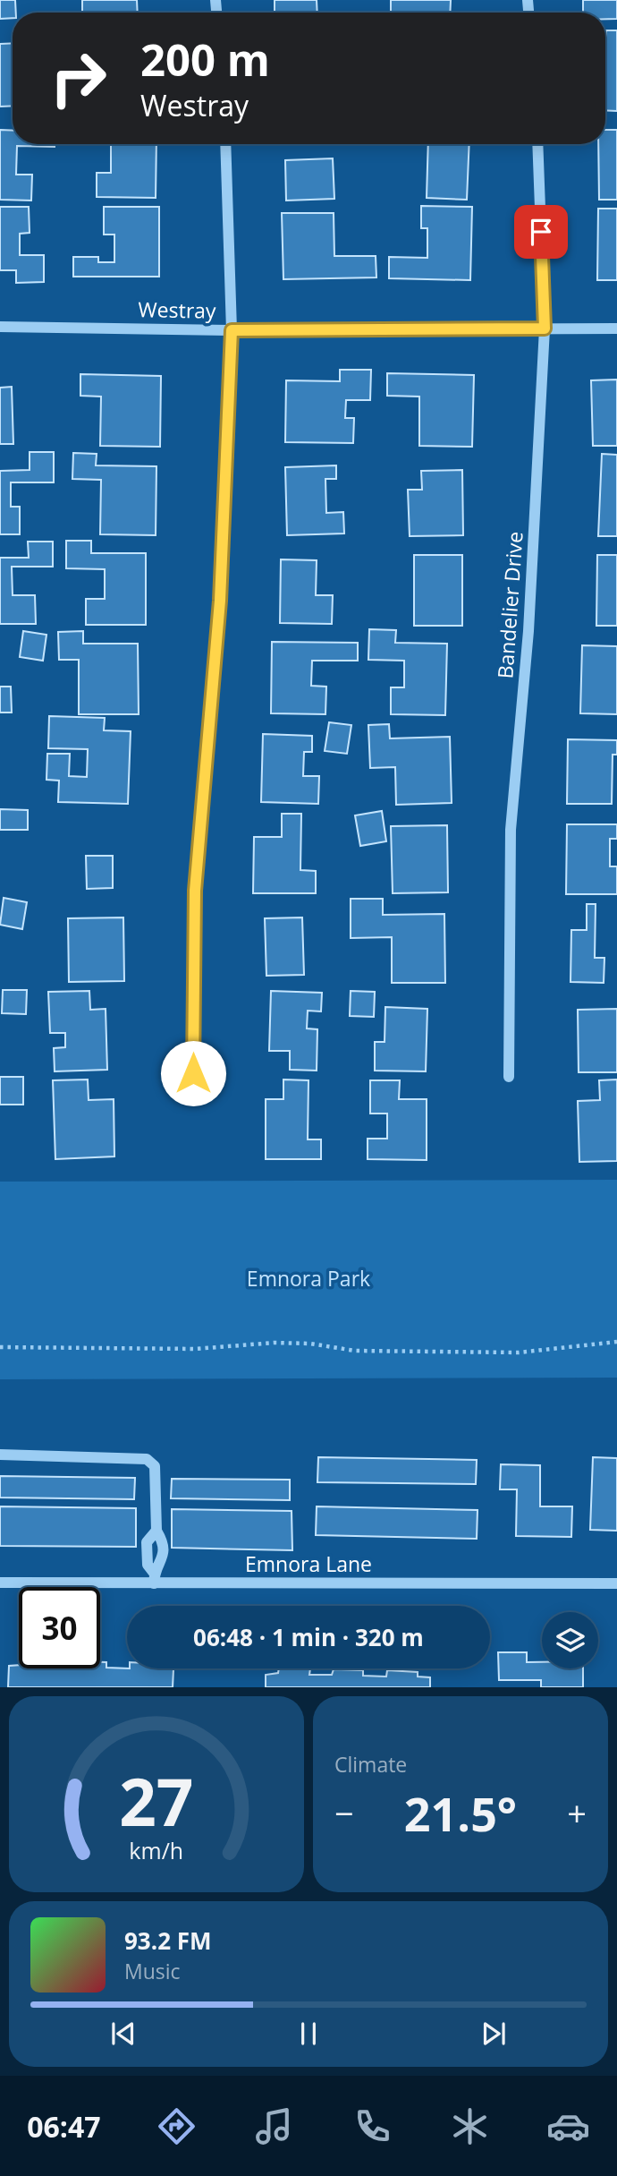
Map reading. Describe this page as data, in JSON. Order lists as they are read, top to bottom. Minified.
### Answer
{"streets":{"street":["Westray","Bandelier Drive","Emnora Lane"]},"crossings":[["Westray","Bandelier Drive"]],"parks":["Emnora Park"],"page":{"turn":["200 m","Westray"],"limit":"30","trip":"06:48 · 1 min · 320 m","tile":"Climate","heat":["−","21.5°","+"],"song":["93.2 FM","Music"],"tabs":"06:47","gauge":["27","km/h"]}}
